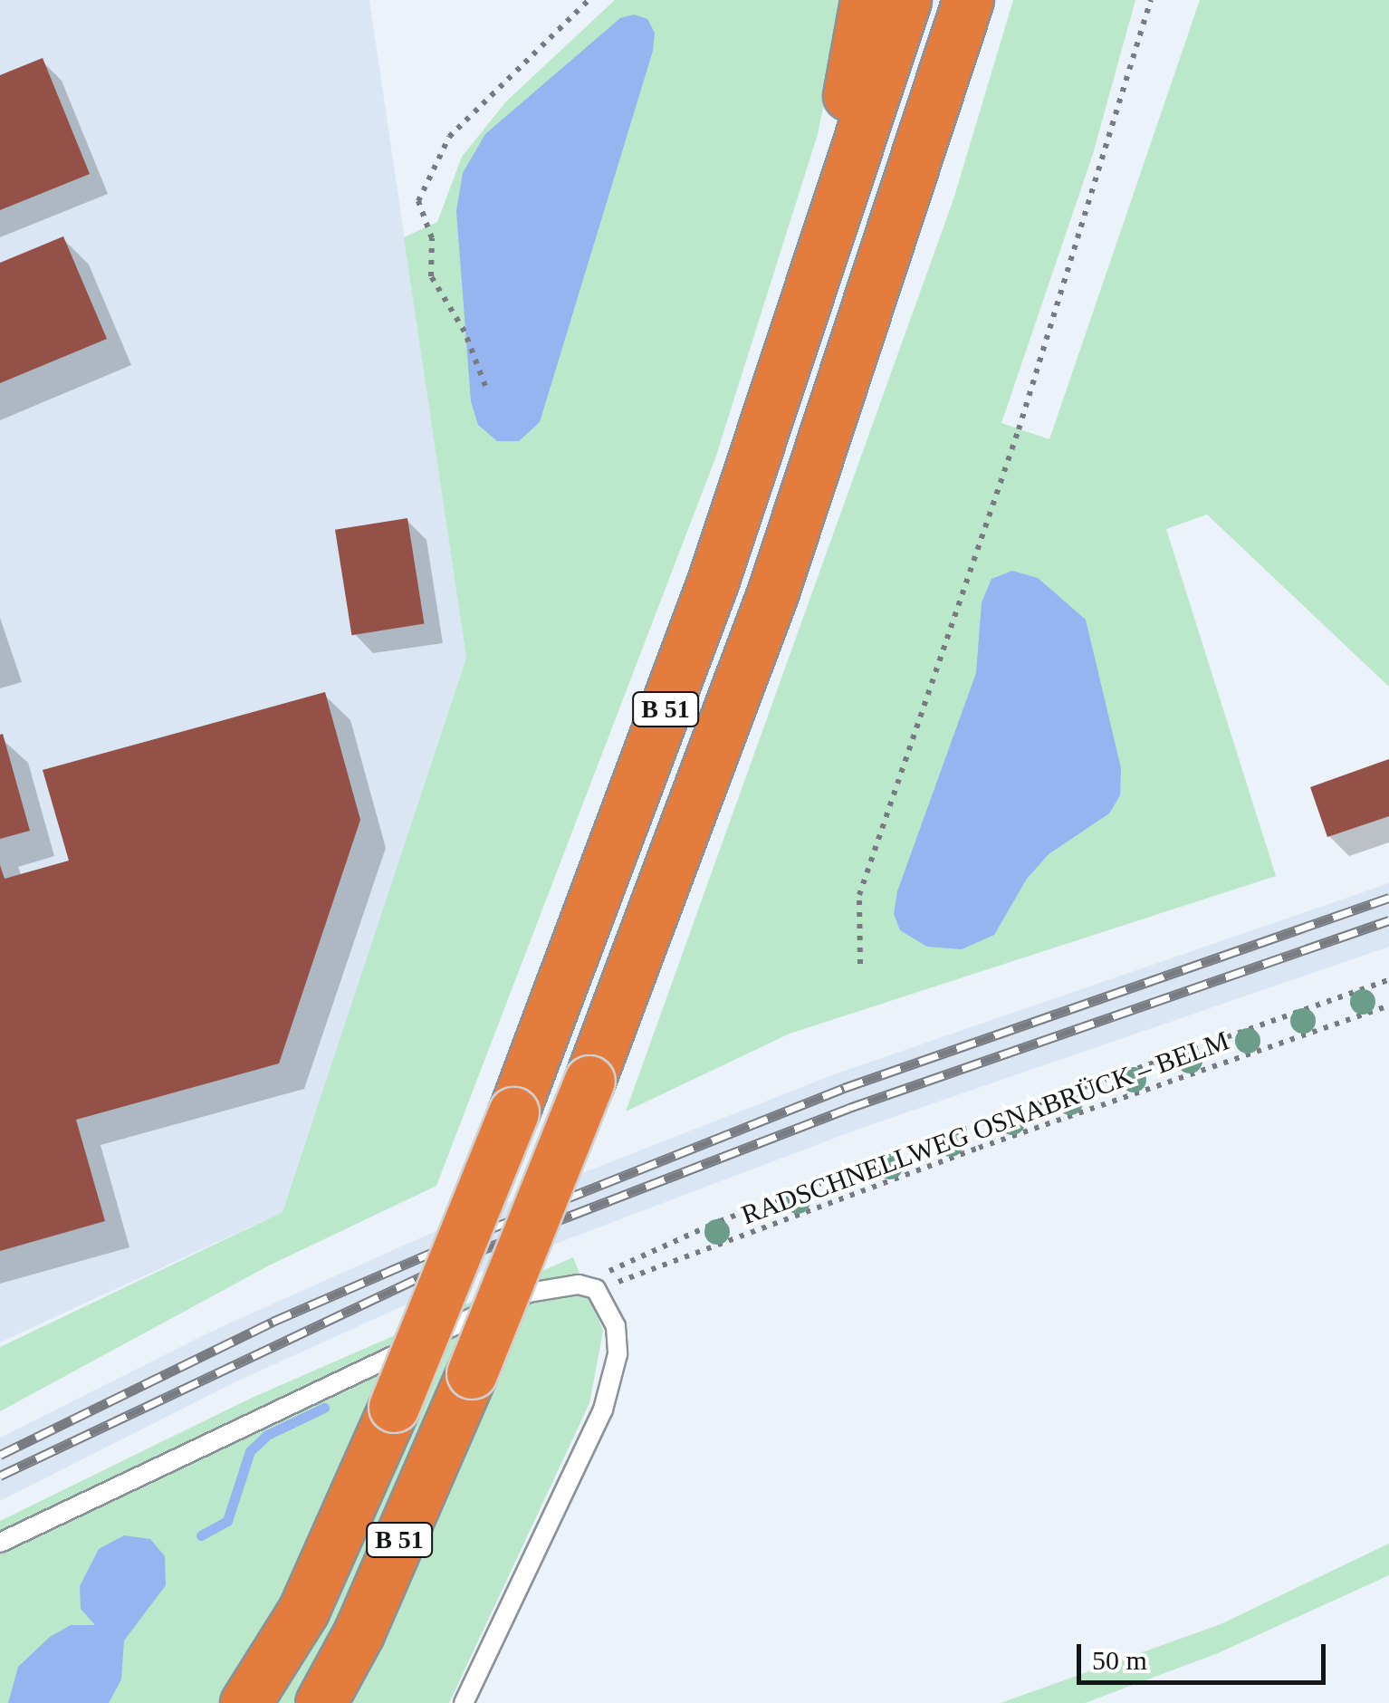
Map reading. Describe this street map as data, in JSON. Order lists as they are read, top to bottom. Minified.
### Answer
{"streets":{"highway":["B 51"],"path":["RADSCHNELLWEG OSNABRÜCK – BELM"]},"scale_bar":"50 m"}
